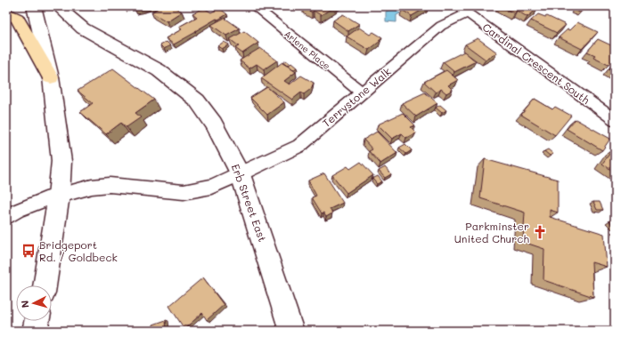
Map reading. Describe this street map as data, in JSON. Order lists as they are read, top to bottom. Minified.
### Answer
{"streets":{"main road":["Erb Street East"],"street":["Arlene Place","Cardinal Crescent South","Terrystone Walk"]},"crossings":[["Arlene Place","Terrystone Walk"],["Cardinal Crescent South","Terrystone Walk"],["Terrystone Walk","Erb Street East"]],"places":{"church":["Parkminster United Church"],"bus stop":["Bridgeport Rd. / Goldbeck"]},"north":"left"}
